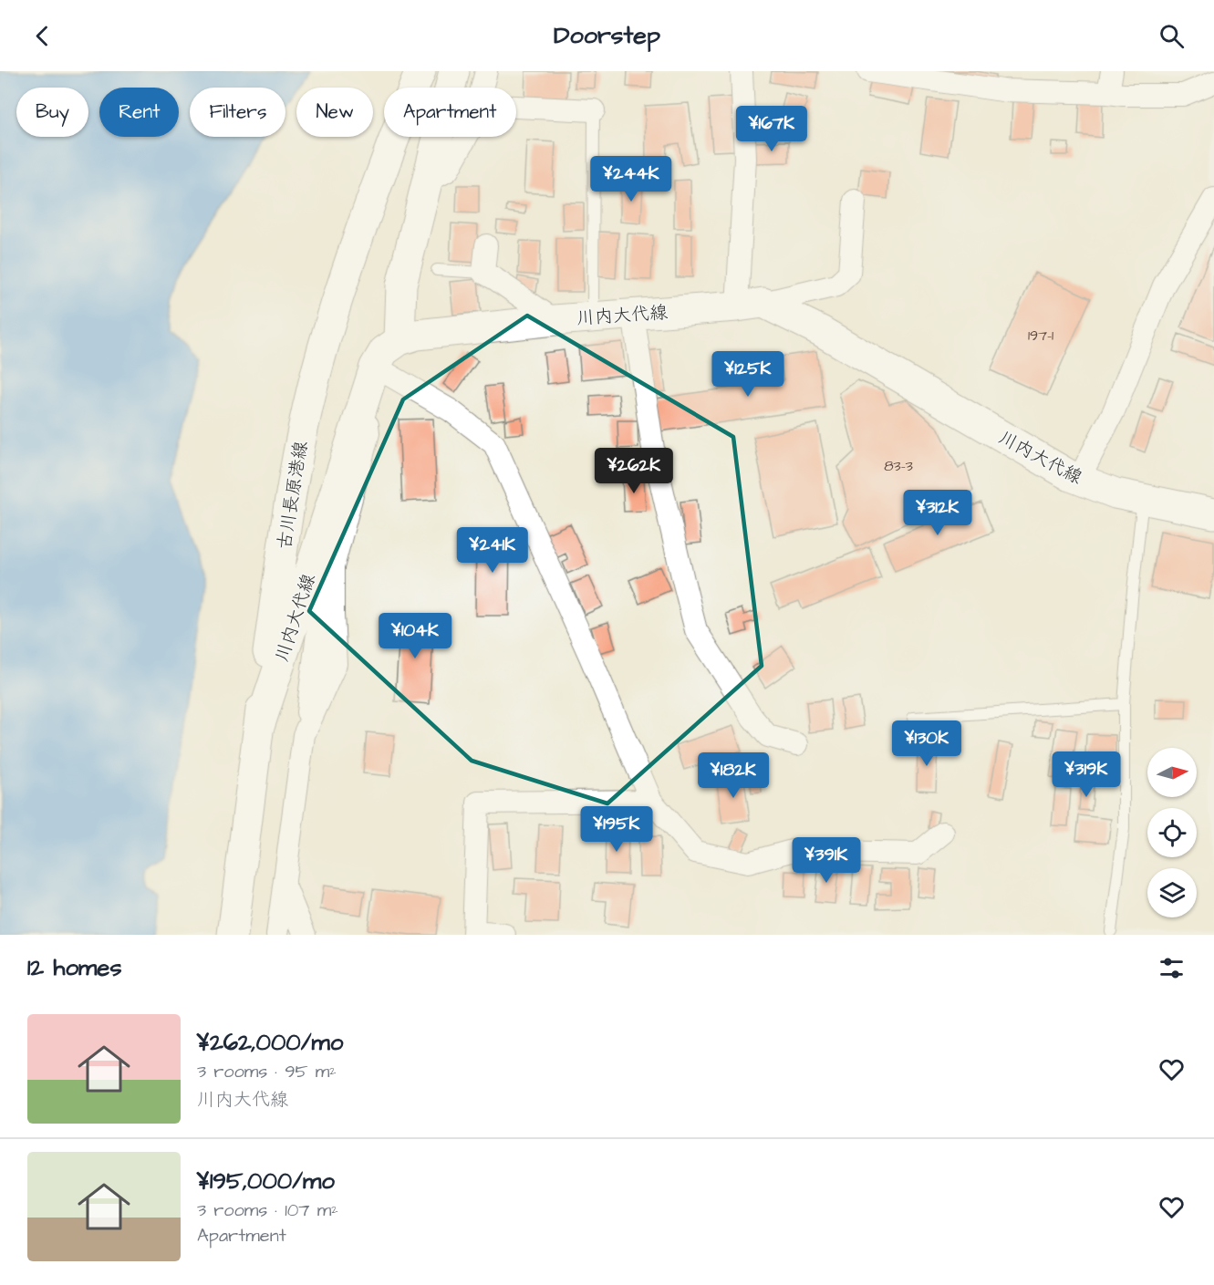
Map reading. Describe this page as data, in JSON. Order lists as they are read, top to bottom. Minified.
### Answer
{"streets":{"main road":["川内大代線","古川長原港線"]},"crossings":[["川内大代線","古川長原港線"]],"house_numbers":["197-1","83-3"],"north":"right","page":{"header":"Doorstep","chip":["Buy","Rent","Filters","New","Apartment"],"price":["¥167K","¥244K","¥125K","¥262K","¥312K","¥241K","¥104K","¥130K","¥319K","¥182K","¥195K","¥391K"],"heading":"12 homes","list":[{"name":"¥262,000/mo","note":"3 rooms · 95 m² · 川内大代線"},{"name":"¥195,000/mo","note":"3 rooms · 107 m² · Apartment"}]}}
